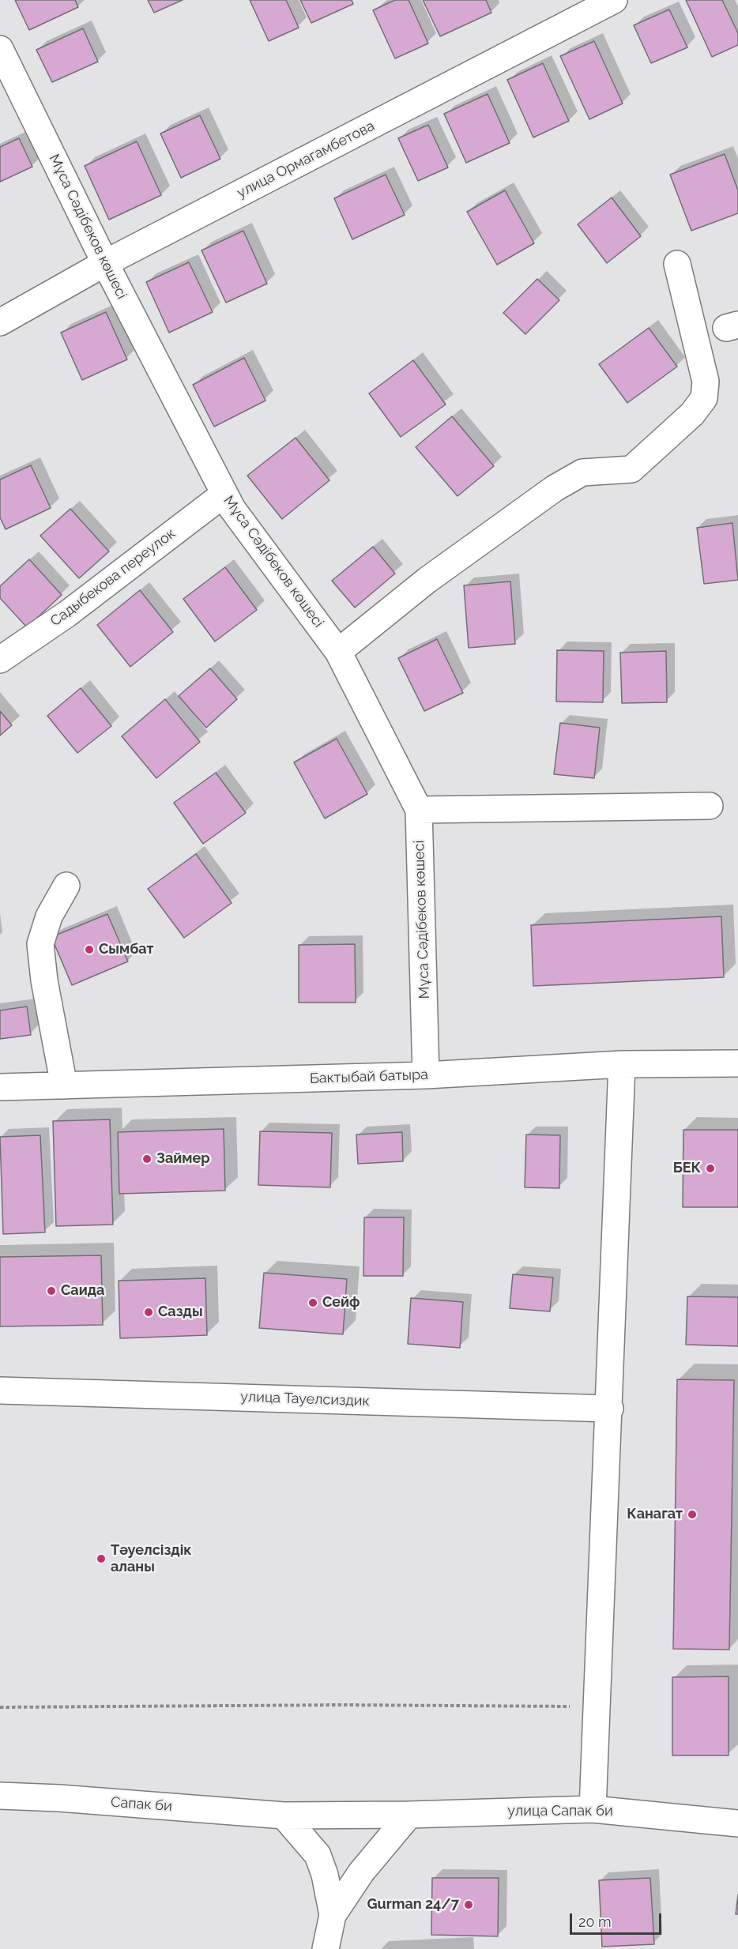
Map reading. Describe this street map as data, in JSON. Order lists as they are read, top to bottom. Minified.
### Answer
{"streets":{"street":["улица Ормагамбетова","Мұса Сәдібеков көшесі","Садыбекова переулок","Бактыбай батыра","улица Тауелсиздик","Сапак би","улица Сапак би"]},"crossings":[["улица Ормагамбетова","Мұса Сәдібеков көшесі"],["Мұса Сәдібеков көшесі","Садыбекова переулок"],["Мұса Сәдібеков көшесі","Бактыбай батыра"],["Сапак би","улица Сапак би"]],"places":["Сымбат","Займер","БЕК","Саида","Сейф","Сазды","Канагат","Тәуелсіздік аланы","Gurman 24/7"],"scale_bar":"20 m"}
